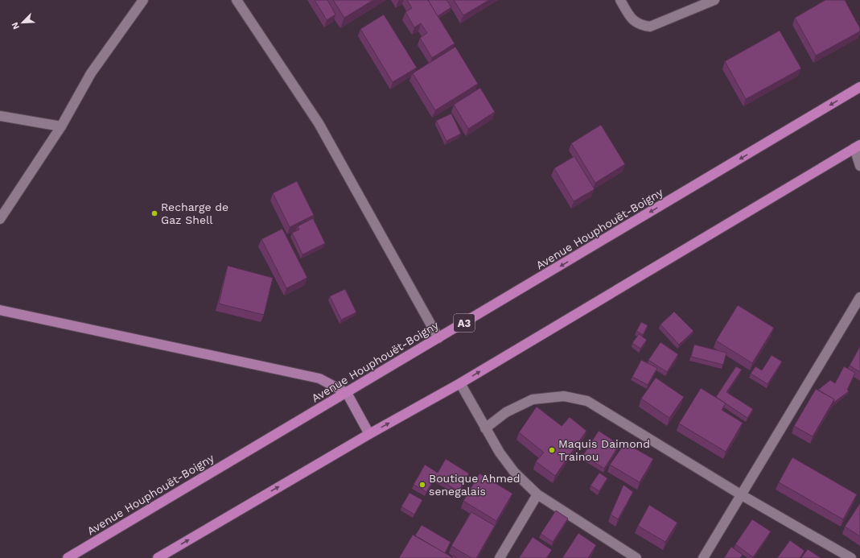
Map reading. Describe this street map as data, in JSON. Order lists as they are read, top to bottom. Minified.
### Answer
{"streets":{"highway":["Avenue Houphouët-Boigny","A3"]},"places":["Recharge de Gaz Shell","Maquis Daimond Trainou","Boutique Ahmed senegalais"],"north":"bottom left"}
